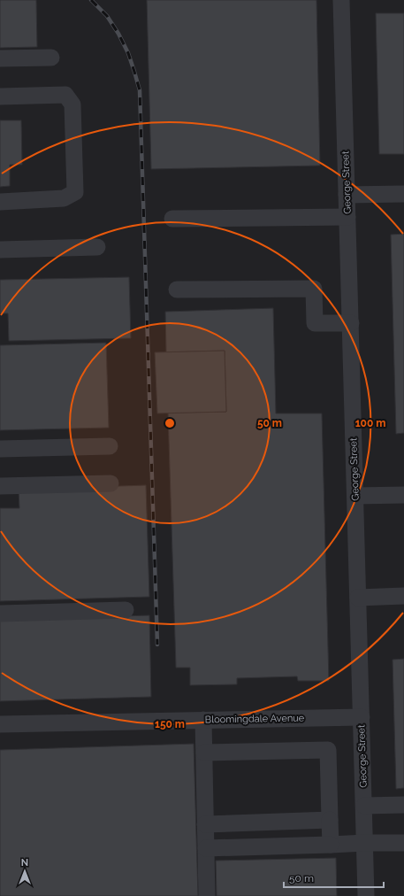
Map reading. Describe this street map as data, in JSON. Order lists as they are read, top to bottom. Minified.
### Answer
{"streets":{"street":["George Street","Bloomingdale Avenue"]},"crossings":[["George Street","Bloomingdale Avenue"]],"scale_bar":"50 m","north":"top","rings":["50 m","100 m","150 m"]}
